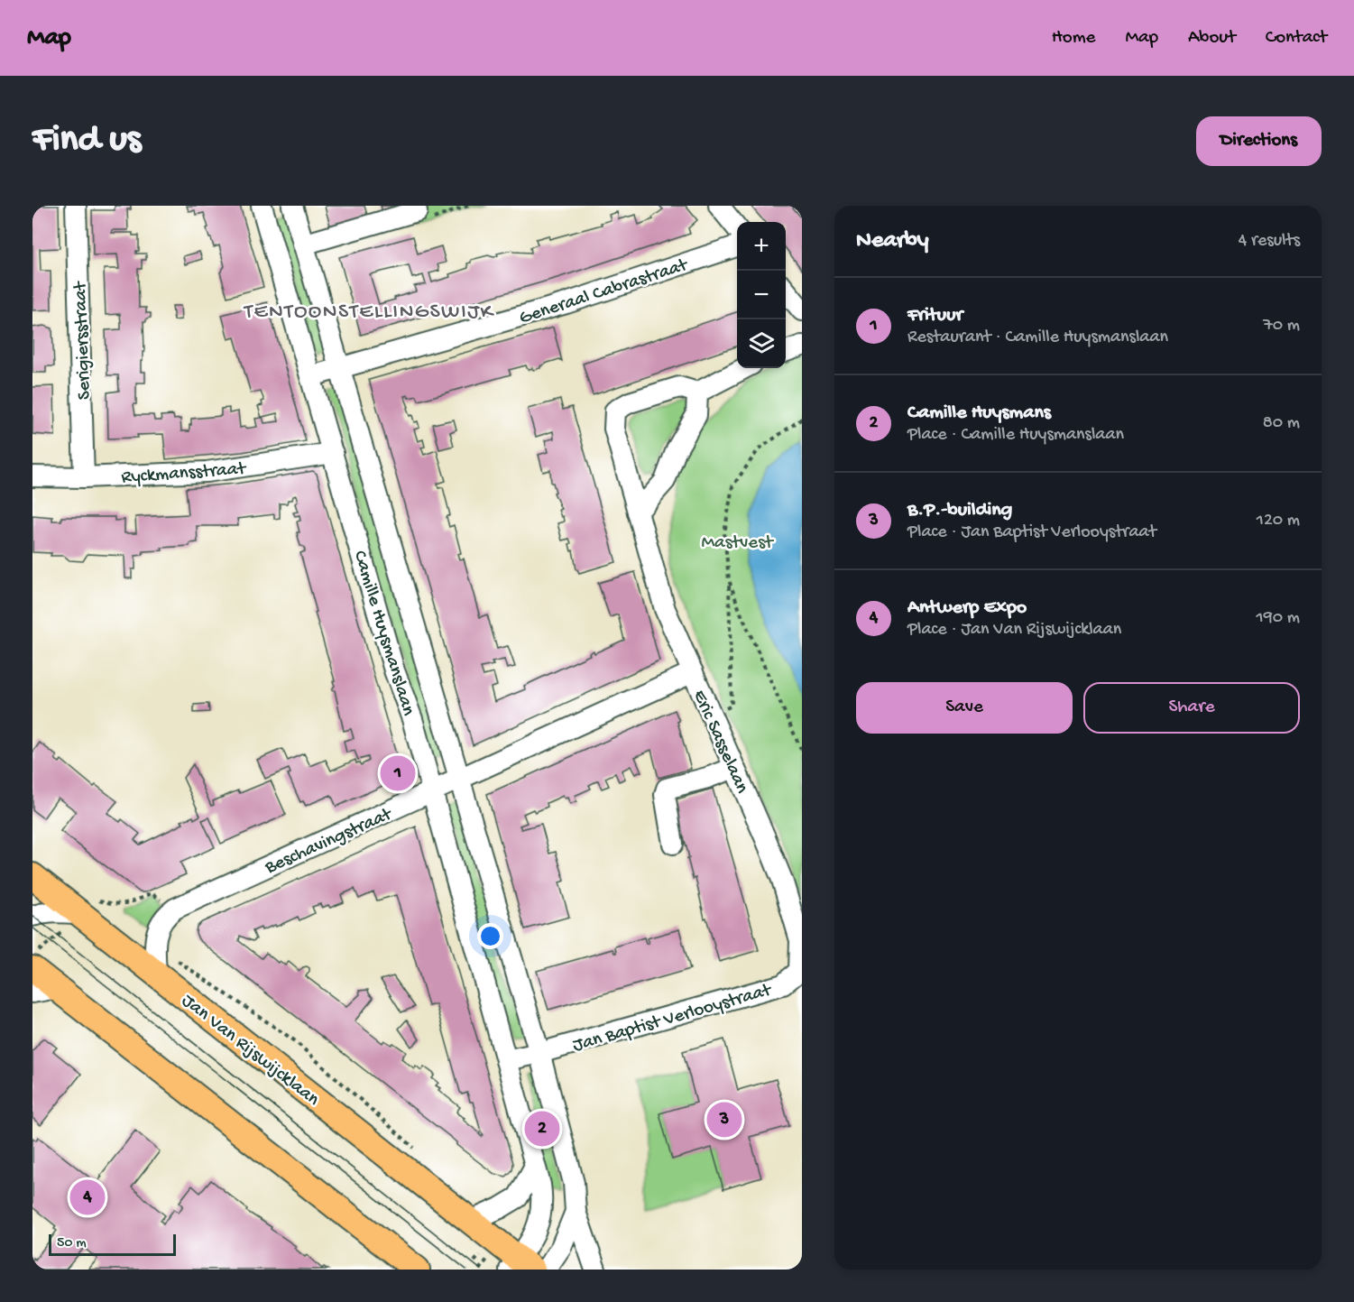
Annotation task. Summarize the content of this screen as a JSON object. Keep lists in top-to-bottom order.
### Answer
{
  "streets": {
    "main road": ["Jan Van Rijswijcklaan"],
    "street": [
      "Generaal Cabrastraat",
      "Serigiersstraat",
      "Ryckmansstraat",
      "Camille Huysmanslaan",
      "Eric Sasselaan",
      "Beschavingstraat",
      "Jan Baptist Verlooystraat"
    ]
  },
  "crossings": [
    ["Generaal Cabrastraat", "Camille Huysmanslaan"],
    ["Serigiersstraat", "Ryckmansstraat"],
    ["Ryckmansstraat", "Camille Huysmanslaan"],
    ["Camille Huysmanslaan", "Beschavingstraat"],
    ["Camille Huysmanslaan", "Jan Baptist Verlooystraat"],
    ["Camille Huysmanslaan", "Jan Van Rijswijcklaan"],
    ["Eric Sasselaan", "Beschavingstraat"],
    ["Eric Sasselaan", "Jan Baptist Verlooystraat"],
    ["Beschavingstraat", "Jan Van Rijswijcklaan"]
  ],
  "districts": ["TENTOONSTELLINGSWIJK"],
  "parks": ["Mastvest"],
  "scale_bar": "50 m",
  "page": {
    "header": "Map",
    "nav": [
      "Home",
      "Map",
      "About",
      "Contact"
    ],
    "buttons": [
      "Directions",
      ["Save", "Share"]
    ],
    "title": "Find us",
    "heading": ["Nearby", "4 results"],
    "map_buttons": ["+", "−"],
    "list": [
      {
        "mark": "1",
        "name": "Frituur",
        "note": "Restaurant · Camille Huysmanslaan",
        "value": "70 m"
      },
      {
        "mark": "2",
        "name": "Camille Huysmans",
        "note": "Place · Camille Huysmanslaan",
        "value": "80 m"
      },
      {
        "mark": "3",
        "name": "B.P.-building",
        "note": "Place · Jan Baptist Verlooystraat",
        "value": "120 m"
      },
      {
        "mark": "4",
        "name": "Antwerp Expo",
        "note": "Place · Jan Van Rijswijcklaan",
        "value": "190 m"
      }
    ],
    "pins": [
      "1",
      "3",
      "2",
      "4"
    ],
    "scale": "50 m"
  }
}
